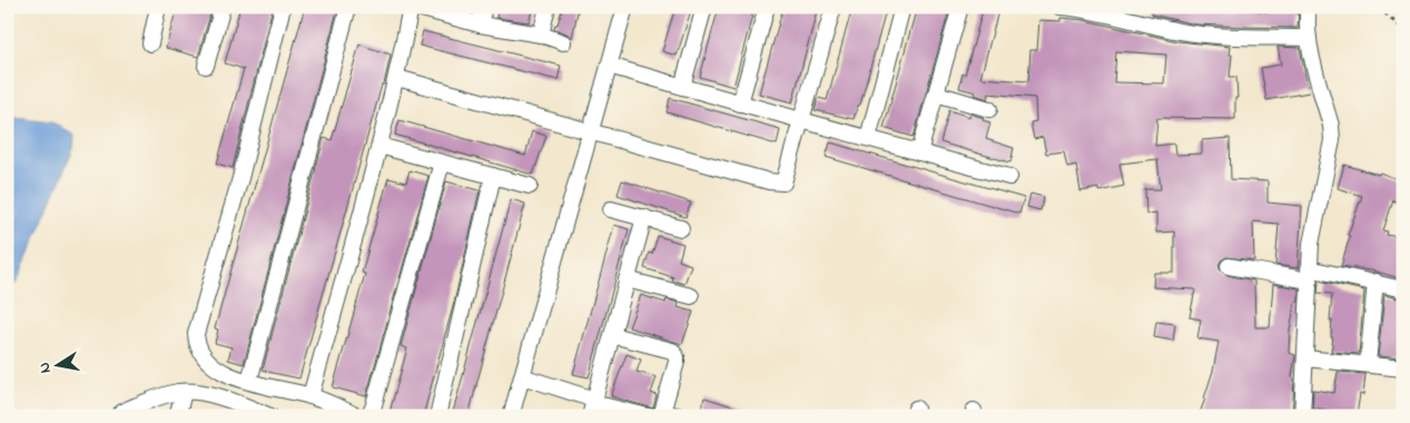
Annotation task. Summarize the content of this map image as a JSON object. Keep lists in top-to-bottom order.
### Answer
{
  "north": "left"
}
